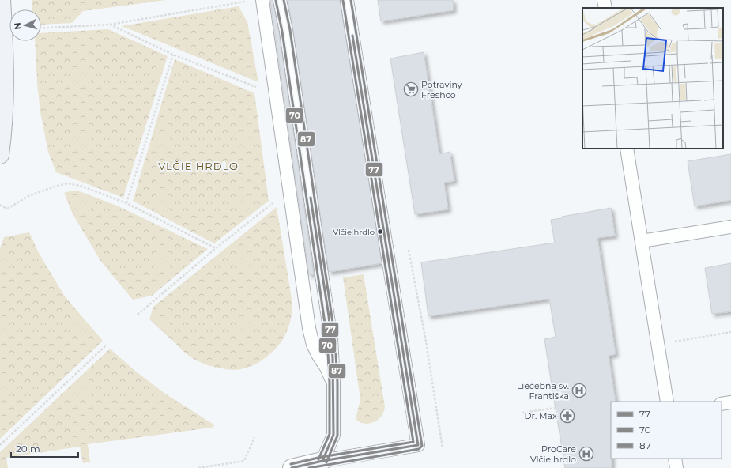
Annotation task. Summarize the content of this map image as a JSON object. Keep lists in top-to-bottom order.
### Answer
{
  "districts": ["VLČIE HRDLO"],
  "places": {
    "supermarket": ["Potraviny Freshco"],
    "other": ["Vlčie hrdlo"],
    "hospital": ["Liečebňa sv. Františka", "ProCare Vlčie hrdlo"],
    "pharmacy": ["Dr. Max"]
  },
  "lines": ["transit line 70", "transit line 87", "transit line 77"],
  "legend": ["77", "70", "87"],
  "scale_bar": "20 m",
  "north": "left"
}
